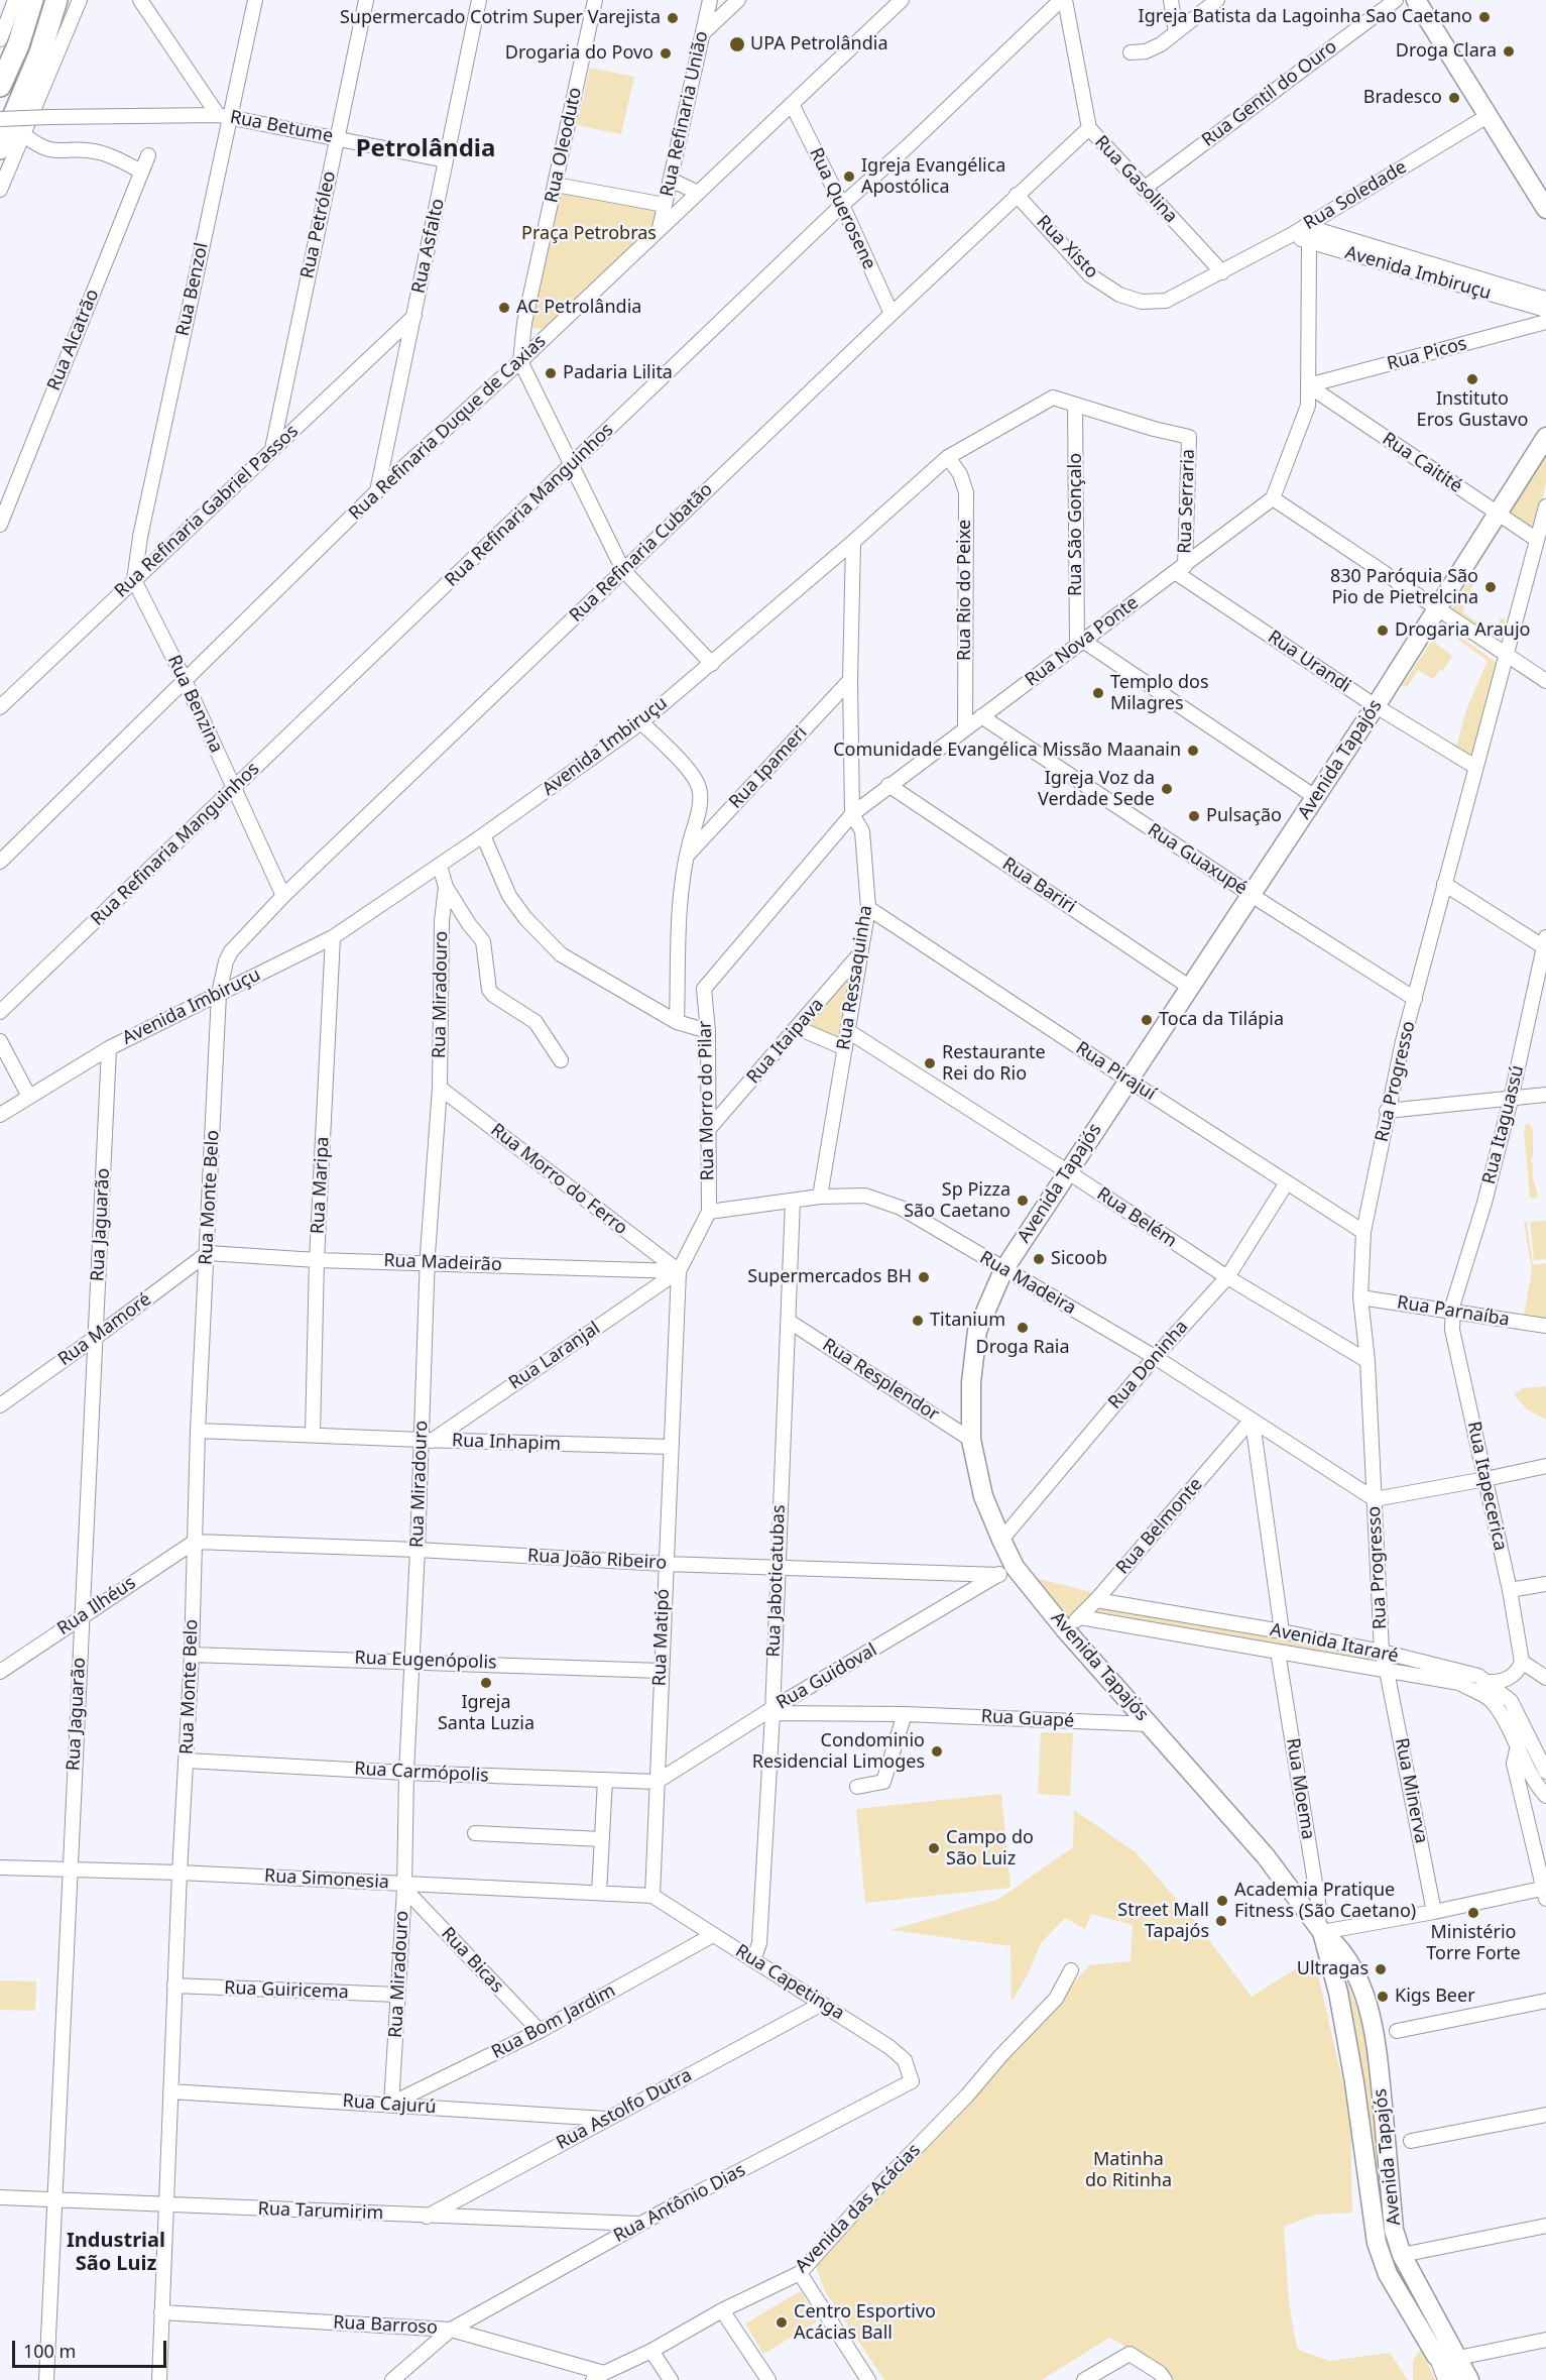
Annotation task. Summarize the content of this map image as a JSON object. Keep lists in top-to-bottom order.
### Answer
{
  "streets": {
    "main road": ["Avenida Tapajós"],
    "street": [
      "Rua Gentil do Ouro",
      "Rua Refinaria União",
      "Rua Betume",
      "Rua Oleoduto",
      "Rua Gasolina",
      "Rua Soledade",
      "Rua Querosene",
      "Rua Petróleo",
      "Rua Asfalto",
      "Rua Xisto",
      "Avenida Imbiruçu",
      "Rua Benzol",
      "Rua Alcatrão",
      "Rua Picos",
      "Rua Refinaria Duque de Caxias",
      "Rua Caitité",
      "Rua Serraria",
      "Rua Refinaria Manguinhos",
      "Rua Refinaria Gabriel Passos",
      "Rua São Gonçalo",
      "Rua Refinaria Cubatão",
      "Rua Rio do Peixe",
      "Rua Nova Ponte",
      "Rua Urandi",
      "Rua Benzina",
      "Rua Ipameri",
      "Rua Guaxupé",
      "Rua Bariri",
      "Rua Ressaquinha",
      "Rua Miradouro",
      "Rua Itaipava",
      "Rua Pirajuí",
      "Rua Progresso",
      "Rua Morro do Pilar",
      "Rua Itaguassú",
      "Rua Morro do Ferro",
      "Rua Maripa",
      "Rua Monte Belo",
      "Rua Belém",
      "Rua Jaguarão",
      "Rua Madeirão",
      "Rua Madeira",
      "Rua Parnaíba",
      "Rua Mamoré",
      "Rua Laranjal",
      "Rua Doninha",
      "Rua Resplendor",
      "Rua Inhapim",
      "Rua Itapecerica",
      "Rua Belmonte",
      "Rua João Ribeiro",
      "Rua Jaboticatubas",
      "Rua Ilhéus",
      "Rua Matipó",
      "Avenida Itararé",
      "Rua Eugenópolis",
      "Rua Guidoval",
      "Rua Guapé",
      "Rua Carmópolis",
      "Rua Moema",
      "Rua Minerva",
      "Rua Simonesia",
      "Rua Bicas",
      "Rua Capetinga",
      "Rua Guiricema",
      "Rua Bom Jardim",
      "Rua Cajurú",
      "Rua Astolfo Dutra",
      "Rua Antônio Dias",
      "Avenida das Acácias",
      "Rua Tarumirim",
      "Rua Barroso"
    ]
  },
  "crossings": [
    ["Rua Gentil do Ouro", "Rua Gasolina"],
    ["Rua Refinaria União", "Rua Refinaria Duque de Caxias"],
    ["Rua Betume", "Rua Petróleo"],
    ["Rua Betume", "Rua Asfalto"],
    ["Rua Betume", "Rua Benzol"],
    ["Rua Oleoduto", "Rua Refinaria Duque de Caxias"],
    ["Rua Gasolina", "Rua Soledade"],
    ["Rua Gasolina", "Rua Xisto"],
    ["Rua Gasolina", "Rua Refinaria Manguinhos"],
    ["Rua Gasolina", "Rua Refinaria Cubatão"],
    ["Rua Soledade", "Rua Xisto"],
    ["Rua Soledade", "Avenida Imbiruçu"],
    ["Rua Querosene", "Rua Refinaria Duque de Caxias"],
    ["Rua Querosene", "Rua Refinaria Manguinhos"],
    ["Rua Querosene", "Rua Refinaria Cubatão"],
    ["Rua Petróleo", "Rua Refinaria Gabriel Passos"],
    ["Rua Asfalto", "Rua Refinaria Duque de Caxias"],
    ["Rua Asfalto", "Rua Refinaria Gabriel Passos"],
    ["Rua Xisto", "Rua Refinaria Cubatão"],
    ["Avenida Imbiruçu", "Rua Serraria"],
    ["Avenida Imbiruçu", "Rua São Gonçalo"],
    ["Avenida Imbiruçu", "Rua Refinaria Cubatão"],
    ["Avenida Imbiruçu", "Rua Rio do Peixe"],
    ["Avenida Imbiruçu", "Rua Ressaquinha"],
    ["Avenida Imbiruçu", "Rua Miradouro"],
    ["Avenida Imbiruçu", "Rua Morro do Pilar"],
    ["Avenida Imbiruçu", "Rua Maripa"],
    ["Avenida Imbiruçu", "Rua Monte Belo"],
    ["Avenida Imbiruçu", "Rua Jaguarão"],
    ["Rua Benzol", "Rua Refinaria Gabriel Passos"],
    ["Rua Benzol", "Rua Benzina"],
    ["Rua Picos", "Rua Caitité"],
    ["Rua Refinaria Duque de Caxias", "Rua Benzina"],
    ["Rua Caitité", "Avenida Tapajós"],
    ["Rua Caitité", "Rua Progresso"],
    ["Rua Serraria", "Rua Nova Ponte"],
    ["Rua Serraria", "Rua Urandi"],
    ["Rua Refinaria Manguinhos", "Rua Benzina"],
    ["Rua Refinaria Gabriel Passos", "Rua Benzina"],
    ["Rua São Gonçalo", "Rua Nova Ponte"],
    ["Rua Refinaria Cubatão", "Rua Benzina"],
    ["Rua Refinaria Cubatão", "Rua Monte Belo"],
    ["Rua Rio do Peixe", "Rua Nova Ponte"],
    ["Rua Nova Ponte", "Rua Urandi"],
    ["Rua Nova Ponte", "Rua Guaxupé"],
    ["Rua Nova Ponte", "Rua Bariri"],
    ["Rua Nova Ponte", "Rua Ressaquinha"],
    ["Rua Nova Ponte", "Rua Morro do Pilar"],
    ["Rua Urandi", "Avenida Tapajós"],
    ["Rua Urandi", "Rua Progresso"],
    ["Avenida Tapajós", "Rua Guaxupé"],
    ["Avenida Tapajós", "Rua Bariri"],
    ["Avenida Tapajós", "Rua Pirajuí"],
    ["Avenida Tapajós", "Rua Belém"],
    ["Avenida Tapajós", "Rua Madeira"],
    ["Avenida Tapajós", "Rua Doninha"],
    ["Avenida Tapajós", "Rua Resplendor"],
    ["Avenida Tapajós", "Rua Belmonte"],
    ["Avenida Tapajós", "Rua João Ribeiro"],
    ["Avenida Tapajós", "Rua Guidoval"],
    ["Avenida Tapajós", "Rua Guapé"],
    ["Avenida Tapajós", "Rua Moema"],
    ["Rua Ipameri", "Rua Ressaquinha"],
    ["Rua Ipameri", "Rua Morro do Pilar"],
    ["Rua Guaxupé", "Rua Progresso"],
    ["Rua Ressaquinha", "Rua Itaipava"],
    ["Rua Ressaquinha", "Rua Pirajuí"],
    ["Rua Ressaquinha", "Rua Belém"],
    ["Rua Ressaquinha", "Rua Madeira"],
    ["Rua Miradouro", "Rua Morro do Ferro"],
    ["Rua Miradouro", "Rua Madeirão"],
    ["Rua Miradouro", "Rua Laranjal"],
    ["Rua Miradouro", "Rua Inhapim"],
    ["Rua Miradouro", "Rua João Ribeiro"],
    ["Rua Miradouro", "Rua Eugenópolis"],
    ["Rua Miradouro", "Rua Carmópolis"],
    ["Rua Miradouro", "Rua Simonesia"],
    ["Rua Miradouro", "Rua Bicas"],
    ["Rua Miradouro", "Rua Guiricema"],
    ["Rua Miradouro", "Rua Bom Jardim"],
    ["Rua Miradouro", "Rua Cajurú"],
    ["Rua Itaipava", "Rua Morro do Pilar"],
    ["Rua Pirajuí", "Rua Progresso"],
    ["Rua Pirajuí", "Rua Doninha"],
    ["Rua Progresso", "Rua Belém"],
    ["Rua Progresso", "Rua Madeira"],
    ["Rua Progresso", "Rua Parnaíba"],
    ["Rua Progresso", "Avenida Itararé"],
    ["Rua Progresso", "Rua Minerva"],
    ["Rua Morro do Pilar", "Rua Madeira"],
    ["Rua Itaguassú", "Rua Parnaíba"],
    ["Rua Itaguassú", "Rua Itapecerica"],
    ["Rua Morro do Ferro", "Rua Madeirão"],
    ["Rua Morro do Ferro", "Rua Laranjal"],
    ["Rua Morro do Ferro", "Rua Matipó"],
    ["Rua Maripa", "Rua Madeirão"],
    ["Rua Maripa", "Rua Inhapim"],
    ["Rua Monte Belo", "Rua Madeirão"],
    ["Rua Monte Belo", "Rua Mamoré"],
    ["Rua Monte Belo", "Rua Inhapim"],
    ["Rua Monte Belo", "Rua João Ribeiro"],
    ["Rua Monte Belo", "Rua Ilhéus"],
    ["Rua Monte Belo", "Rua Eugenópolis"],
    ["Rua Monte Belo", "Rua Carmópolis"],
    ["Rua Monte Belo", "Rua Simonesia"],
    ["Rua Monte Belo", "Rua Guiricema"],
    ["Rua Monte Belo", "Rua Cajurú"],
    ["Rua Monte Belo", "Rua Tarumirim"],
    ["Rua Monte Belo", "Rua Barroso"],
    ["Rua Belém", "Rua Doninha"],
    ["Rua Jaguarão", "Rua Mamoré"],
    ["Rua Jaguarão", "Rua Ilhéus"],
    ["Rua Jaguarão", "Rua Simonesia"],
    ["Rua Jaguarão", "Rua Tarumirim"],
    ["Rua Madeirão", "Rua Mamoré"],
    ["Rua Madeirão", "Rua Laranjal"],
    ["Rua Madeirão", "Rua Matipó"],
    ["Rua Madeira", "Rua Doninha"],
    ["Rua Madeira", "Rua Belmonte"],
    ["Rua Madeira", "Rua Jaboticatubas"],
    ["Rua Parnaíba", "Rua Itapecerica"],
    ["Rua Laranjal", "Rua Inhapim"],
    ["Rua Laranjal", "Rua Matipó"],
    ["Rua Resplendor", "Rua Jaboticatubas"],
    ["Rua Inhapim", "Rua Matipó"],
    ["Rua Belmonte", "Avenida Itararé"],
    ["Rua João Ribeiro", "Rua Jaboticatubas"],
    ["Rua João Ribeiro", "Rua Ilhéus"],
    ["Rua João Ribeiro", "Rua Matipó"],
    ["Rua João Ribeiro", "Rua Guidoval"],
    ["Rua Jaboticatubas", "Rua Guidoval"],
    ["Rua Jaboticatubas", "Rua Guapé"],
    ["Rua Jaboticatubas", "Rua Capetinga"],
    ["Rua Matipó", "Rua Eugenópolis"],
    ["Rua Matipó", "Rua Guidoval"],
    ["Rua Matipó", "Rua Carmópolis"],
    ["Rua Matipó", "Rua Simonesia"],
    ["Rua Matipó", "Rua Capetinga"],
    ["Avenida Itararé", "Rua Moema"],
    ["Avenida Itararé", "Rua Minerva"],
    ["Rua Guidoval", "Rua Guapé"],
    ["Rua Guidoval", "Rua Carmópolis"],
    ["Rua Simonesia", "Rua Bicas"],
    ["Rua Simonesia", "Rua Capetinga"],
    ["Rua Bicas", "Rua Bom Jardim"],
    ["Rua Capetinga", "Rua Bom Jardim"],
    ["Rua Capetinga", "Rua Astolfo Dutra"],
    ["Rua Capetinga", "Rua Antônio Dias"],
    ["Rua Bom Jardim", "Rua Cajurú"],
    ["Rua Cajurú", "Rua Astolfo Dutra"],
    ["Rua Astolfo Dutra", "Rua Tarumirim"],
    ["Rua Antônio Dias", "Rua Tarumirim"],
    ["Rua Antônio Dias", "Rua Barroso"],
    ["Avenida das Acácias", "Rua Barroso"]
  ],
  "districts": ["Petrolândia", "Industrial São Luiz"],
  "parks": ["Praça Petrobras", "Matinha do Ritinha"],
  "places": [
    "Igreja Batista da Lagoinha Sao Caetano",
    "Supermercado Cotrim Super Varejista",
    "UPA Petrolândia",
    "Droga Clara",
    "Drogaria do Povo",
    "Bradesco",
    "Igreja Evangélica Apostólica",
    "AC Petrolândia",
    "Padaria Lilita",
    "Instituto Eros Gustavo",
    "830 Paróquia São Pio de Pietrelcina",
    "Drogaria Araujo",
    "Templo dos Milagres",
    "Comunidade Evangélica Missão Maanain",
    "Igreja Voz da Verdade Sede",
    "Pulsação",
    "Toca da Tilápia",
    "Restaurante Rei do Rio",
    "Sp Pizza São Caetano",
    "Sicoob",
    "Supermercados BH",
    "Titanium",
    "Droga Raia",
    "Igreja Santa Luzia",
    "Condominio Residencial Limoges",
    "Campo do São Luiz",
    "Academia Pratique Fitness (São Caetano)",
    "Ministério Torre Forte",
    "Street Mall Tapajós",
    "Ultragas",
    "Kigs Beer",
    "Centro Esportivo Acácias Ball"
  ],
  "scale_bar": "100 m"
}
